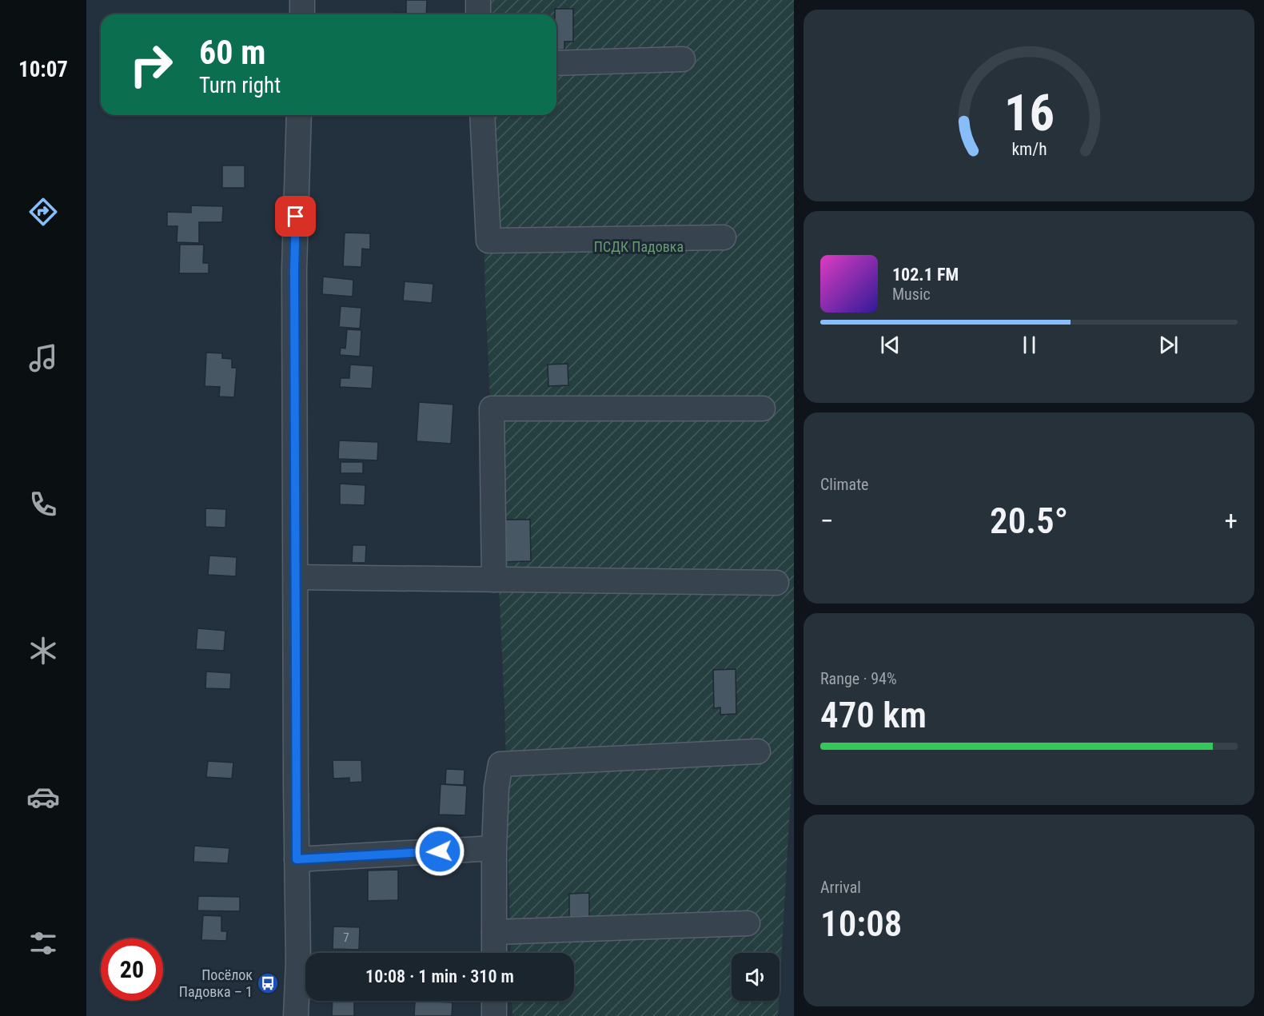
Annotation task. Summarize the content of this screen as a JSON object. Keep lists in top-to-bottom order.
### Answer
{
  "parks": ["ПСДК Падовка"],
  "places": {
    "bus stop": ["Посёлок Падовка – 1"]
  },
  "house_numbers": ["7"],
  "page": {
    "tabs": "10:07",
    "turn": ["60 m", "Turn right"],
    "song": ["102.1 FM", "Music"],
    "tile": [
      "Climate",
      ["Range · 94%", "470 km"],
      ["Arrival", "10:08"]
    ],
    "heat": ["−", "20.5°", "+"],
    "limit": "20",
    "trip": "10:08 · 1 min · 310 m",
    "gauge": ["16", "km/h"]
  }
}
